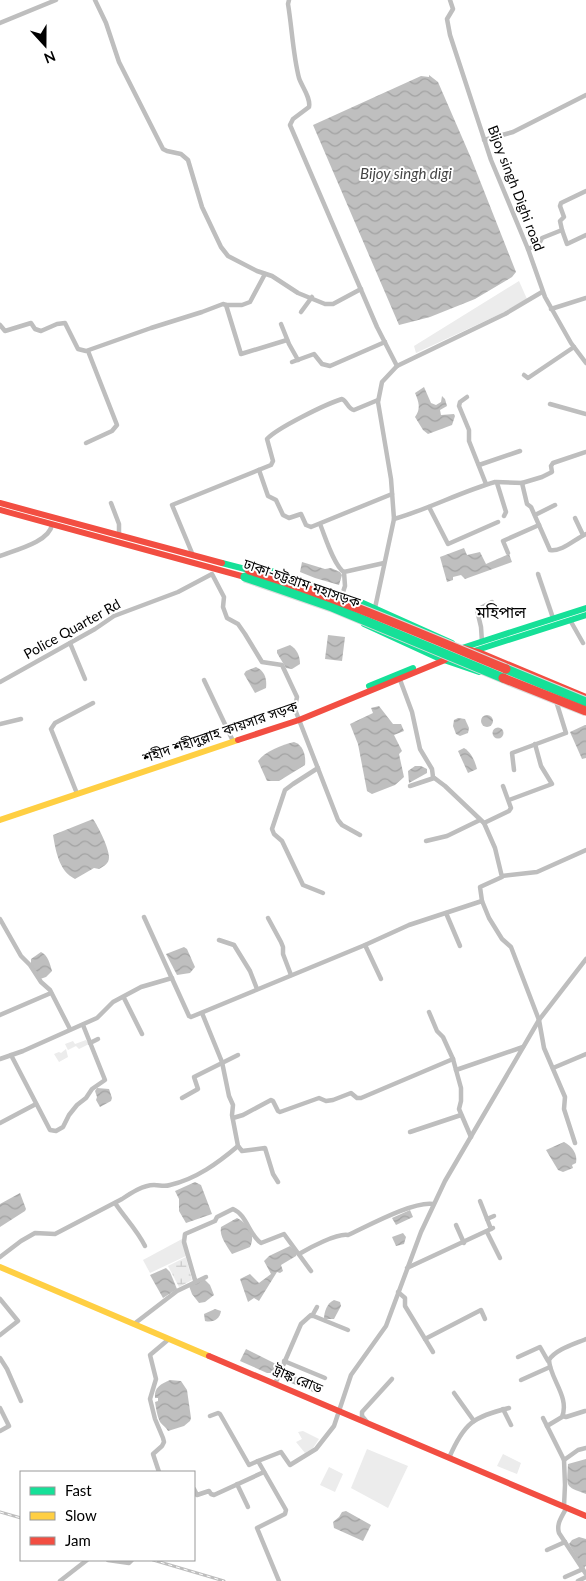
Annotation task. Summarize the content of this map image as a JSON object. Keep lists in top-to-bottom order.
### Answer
{
  "streets": {
    "main road": ["ঢাকা-চট্টগ্রাম মহাসড়ক", "শহীদ শহীদুল্লাহ কায়সার সড়ক", "ট্রাঙ্ক রোড"],
    "street": ["Bijoy singh Dighi road", "Police Quarter Rd"]
  },
  "crossings": [
    ["Police Quarter Rd", "শহীদ শহীদুল্লাহ কায়সার সড়ক"]
  ],
  "districts": ["মহিপাল"],
  "water": ["Bijoy singh digi"],
  "legend": ["Fast", "Slow", "Jam"],
  "north": "bottom"
}
